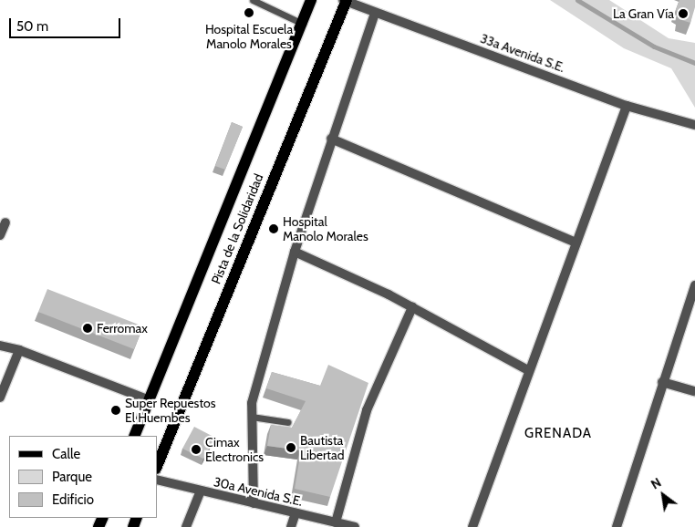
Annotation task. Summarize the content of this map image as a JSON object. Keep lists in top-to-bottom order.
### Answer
{
  "streets": {
    "main road": ["Pista de la Solidaridad"],
    "street": ["33a Avenida S.E.", "30a Avenida S.E."]
  },
  "crossings": [
    ["33a Avenida S.E.", "Pista de la Solidaridad"]
  ],
  "districts": ["GRENADA"],
  "places": [
    "Hospital Escuela Manolo Morales",
    "La Gran Vía",
    "Hospital Manolo Morales",
    "Ferromax",
    "Super Repuestos El Huembes",
    "Bautista Libertad",
    "Cimax Electronics"
  ],
  "legend": ["Calle", "Parque", "Edificio"],
  "scale_bar": "50 m",
  "north": "top left"
}
